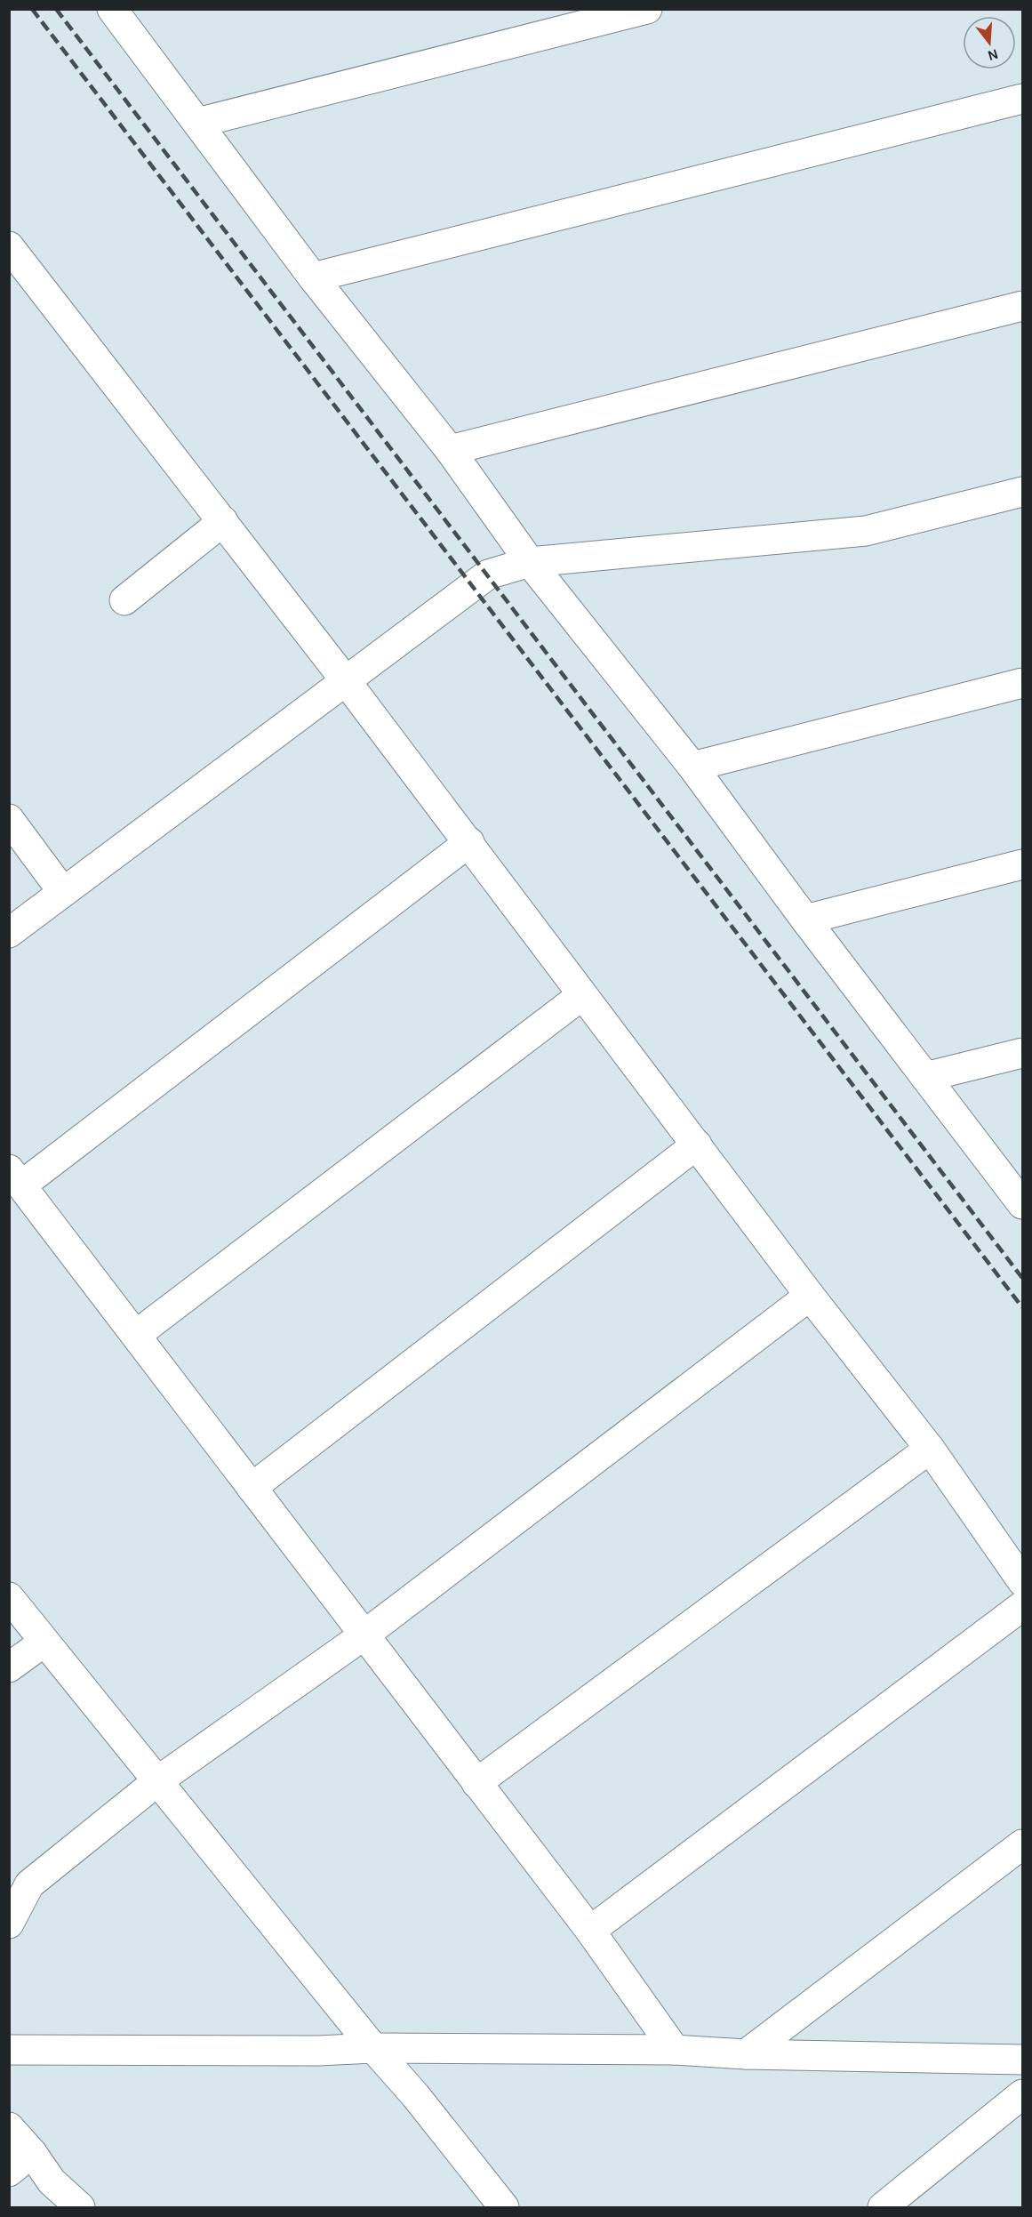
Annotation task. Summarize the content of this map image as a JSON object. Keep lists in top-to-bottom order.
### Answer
{
  "north": "bottom"
}
